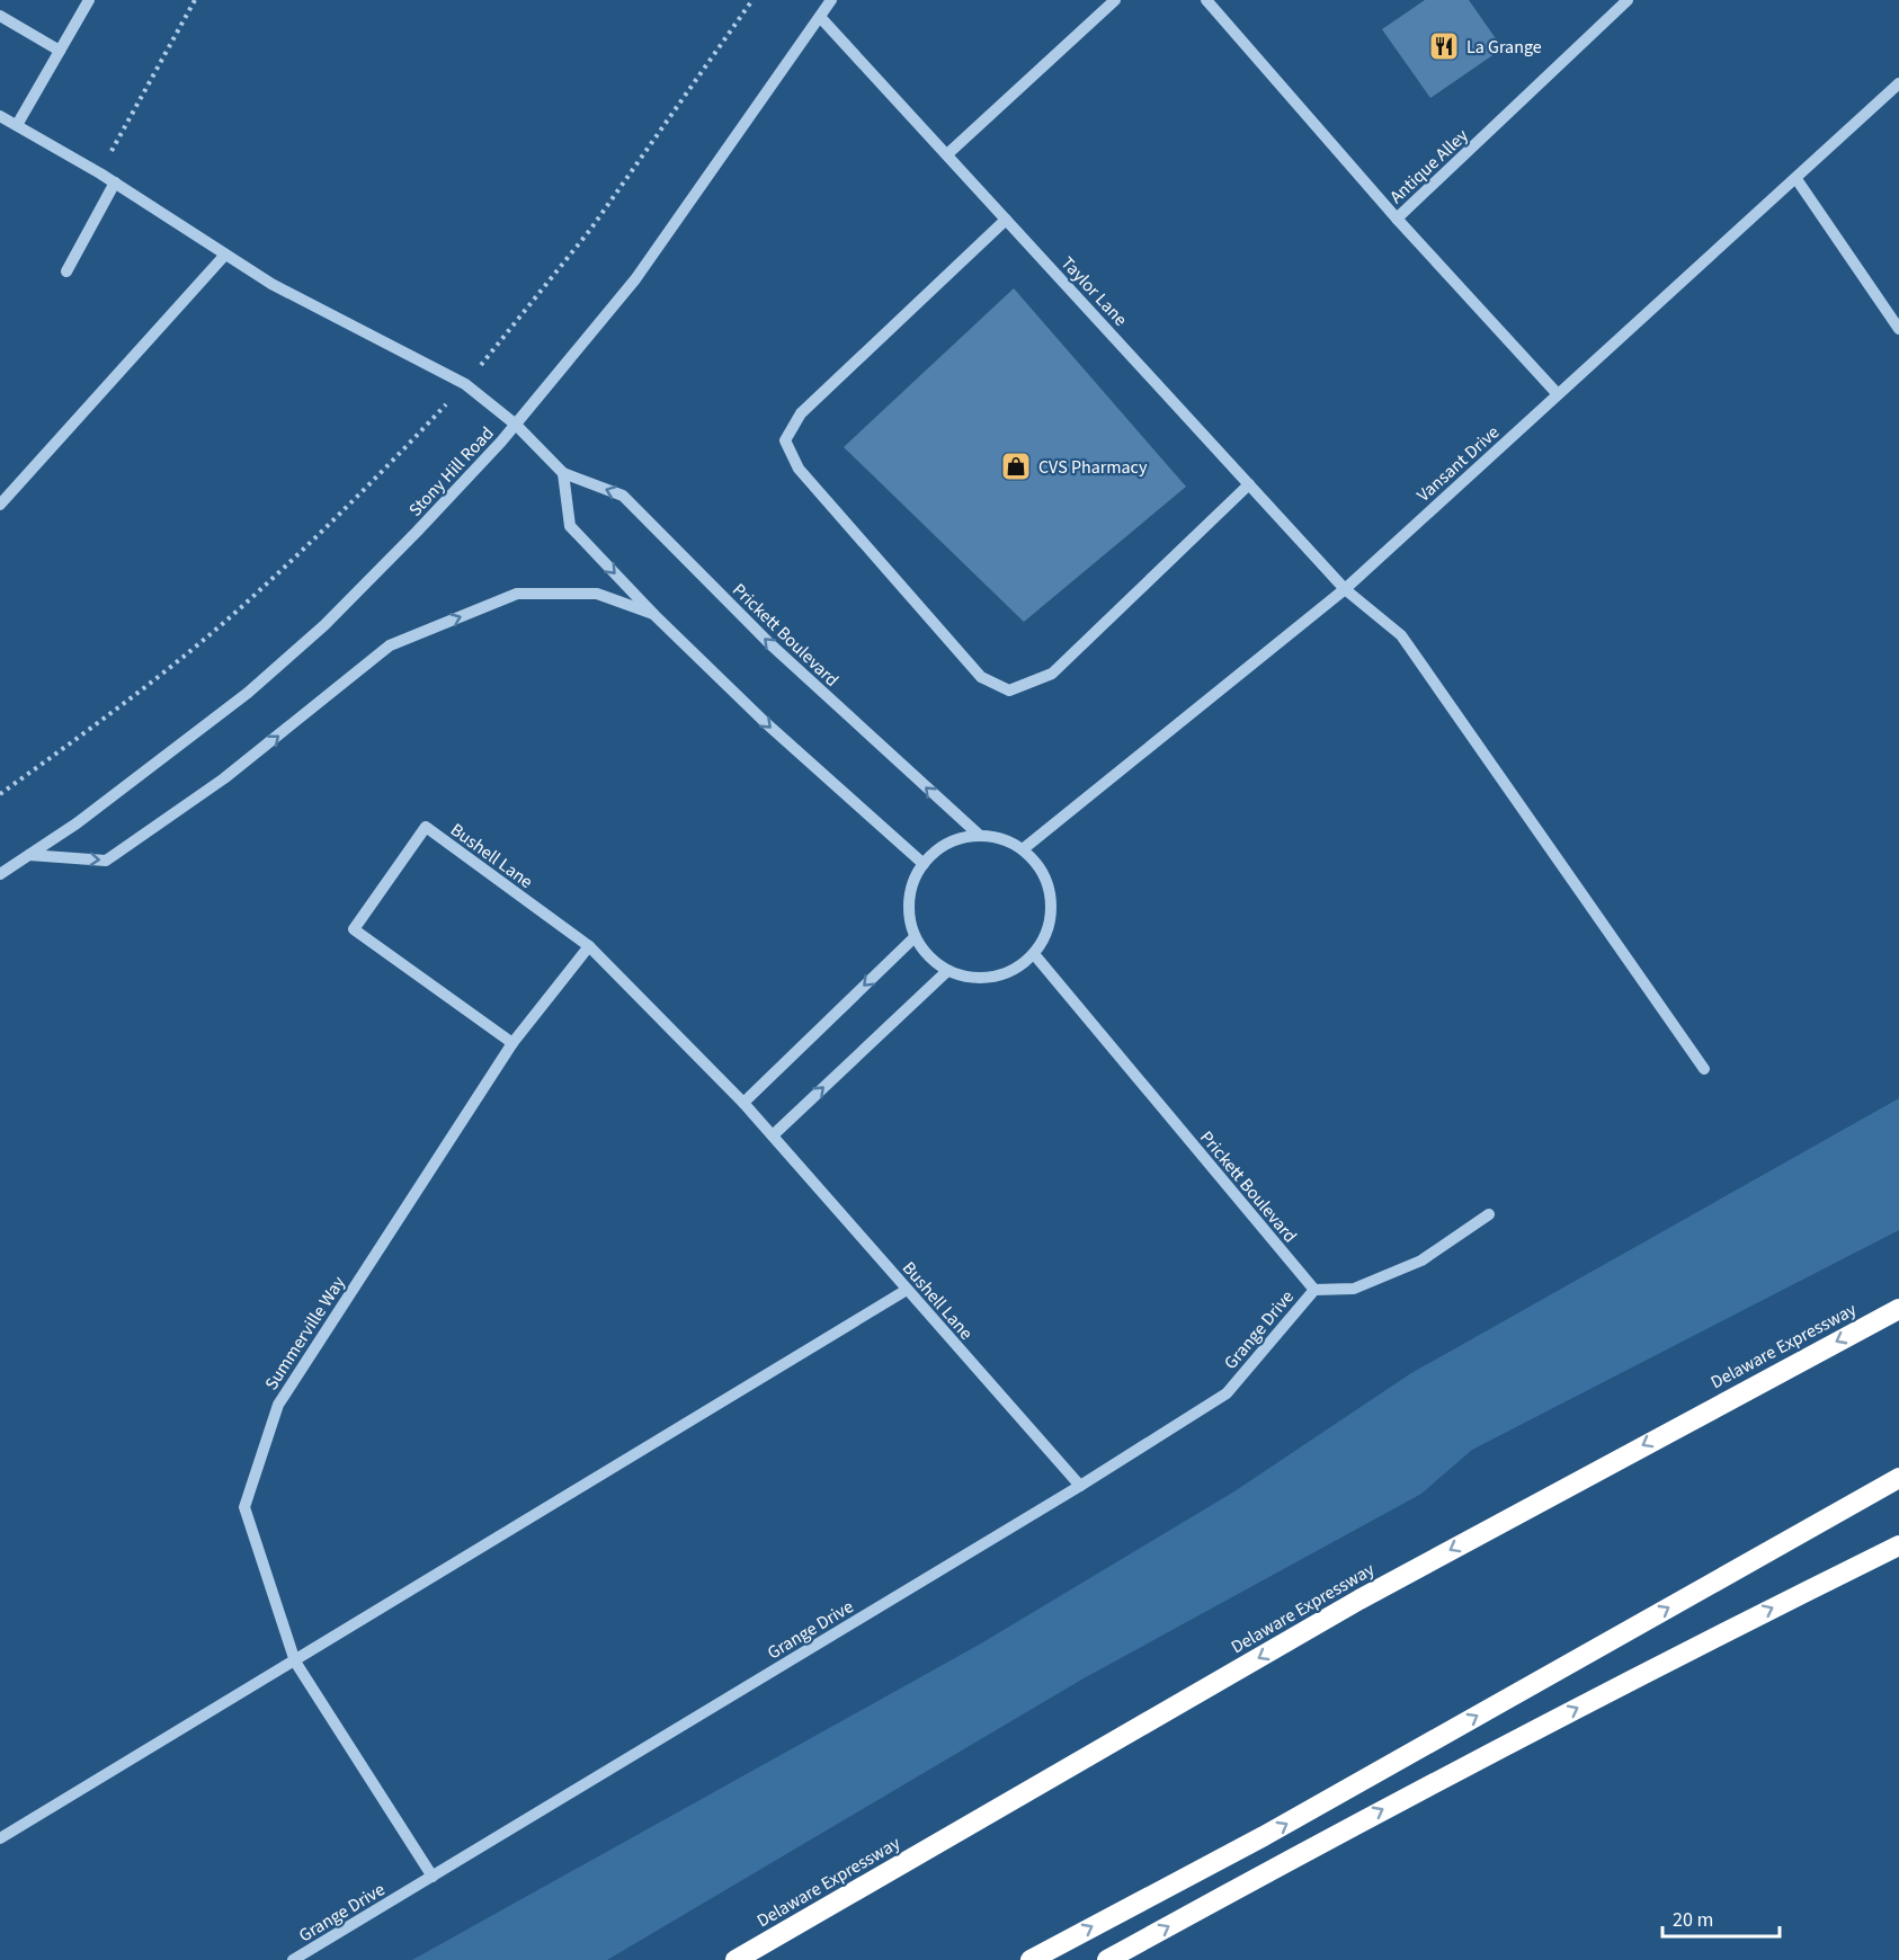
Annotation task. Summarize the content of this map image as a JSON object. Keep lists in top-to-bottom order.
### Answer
{
  "streets": {
    "highway": ["Delaware Expressway"],
    "street": [
      "Antique Alley",
      "Taylor Lane",
      "Vansant Drive",
      "Stony Hill Road",
      "Prickett Boulevard",
      "Bushell Lane",
      "Grange Drive",
      "Summerville Way"
    ]
  },
  "crossings": [
    ["Antique Alley", "Vansant Drive"],
    ["Taylor Lane", "Vansant Drive"],
    ["Taylor Lane", "Stony Hill Road"],
    ["Vansant Drive", "Prickett Boulevard"],
    ["Stony Hill Road", "Prickett Boulevard"],
    ["Prickett Boulevard", "Grange Drive"],
    ["Bushell Lane", "Grange Drive"],
    ["Bushell Lane", "Summerville Way"],
    ["Grange Drive", "Summerville Way"]
  ],
  "places": {
    "restaurant": ["La Grange"],
    "shop": ["CVS Pharmacy"]
  },
  "scale_bar": "20 m"
}
